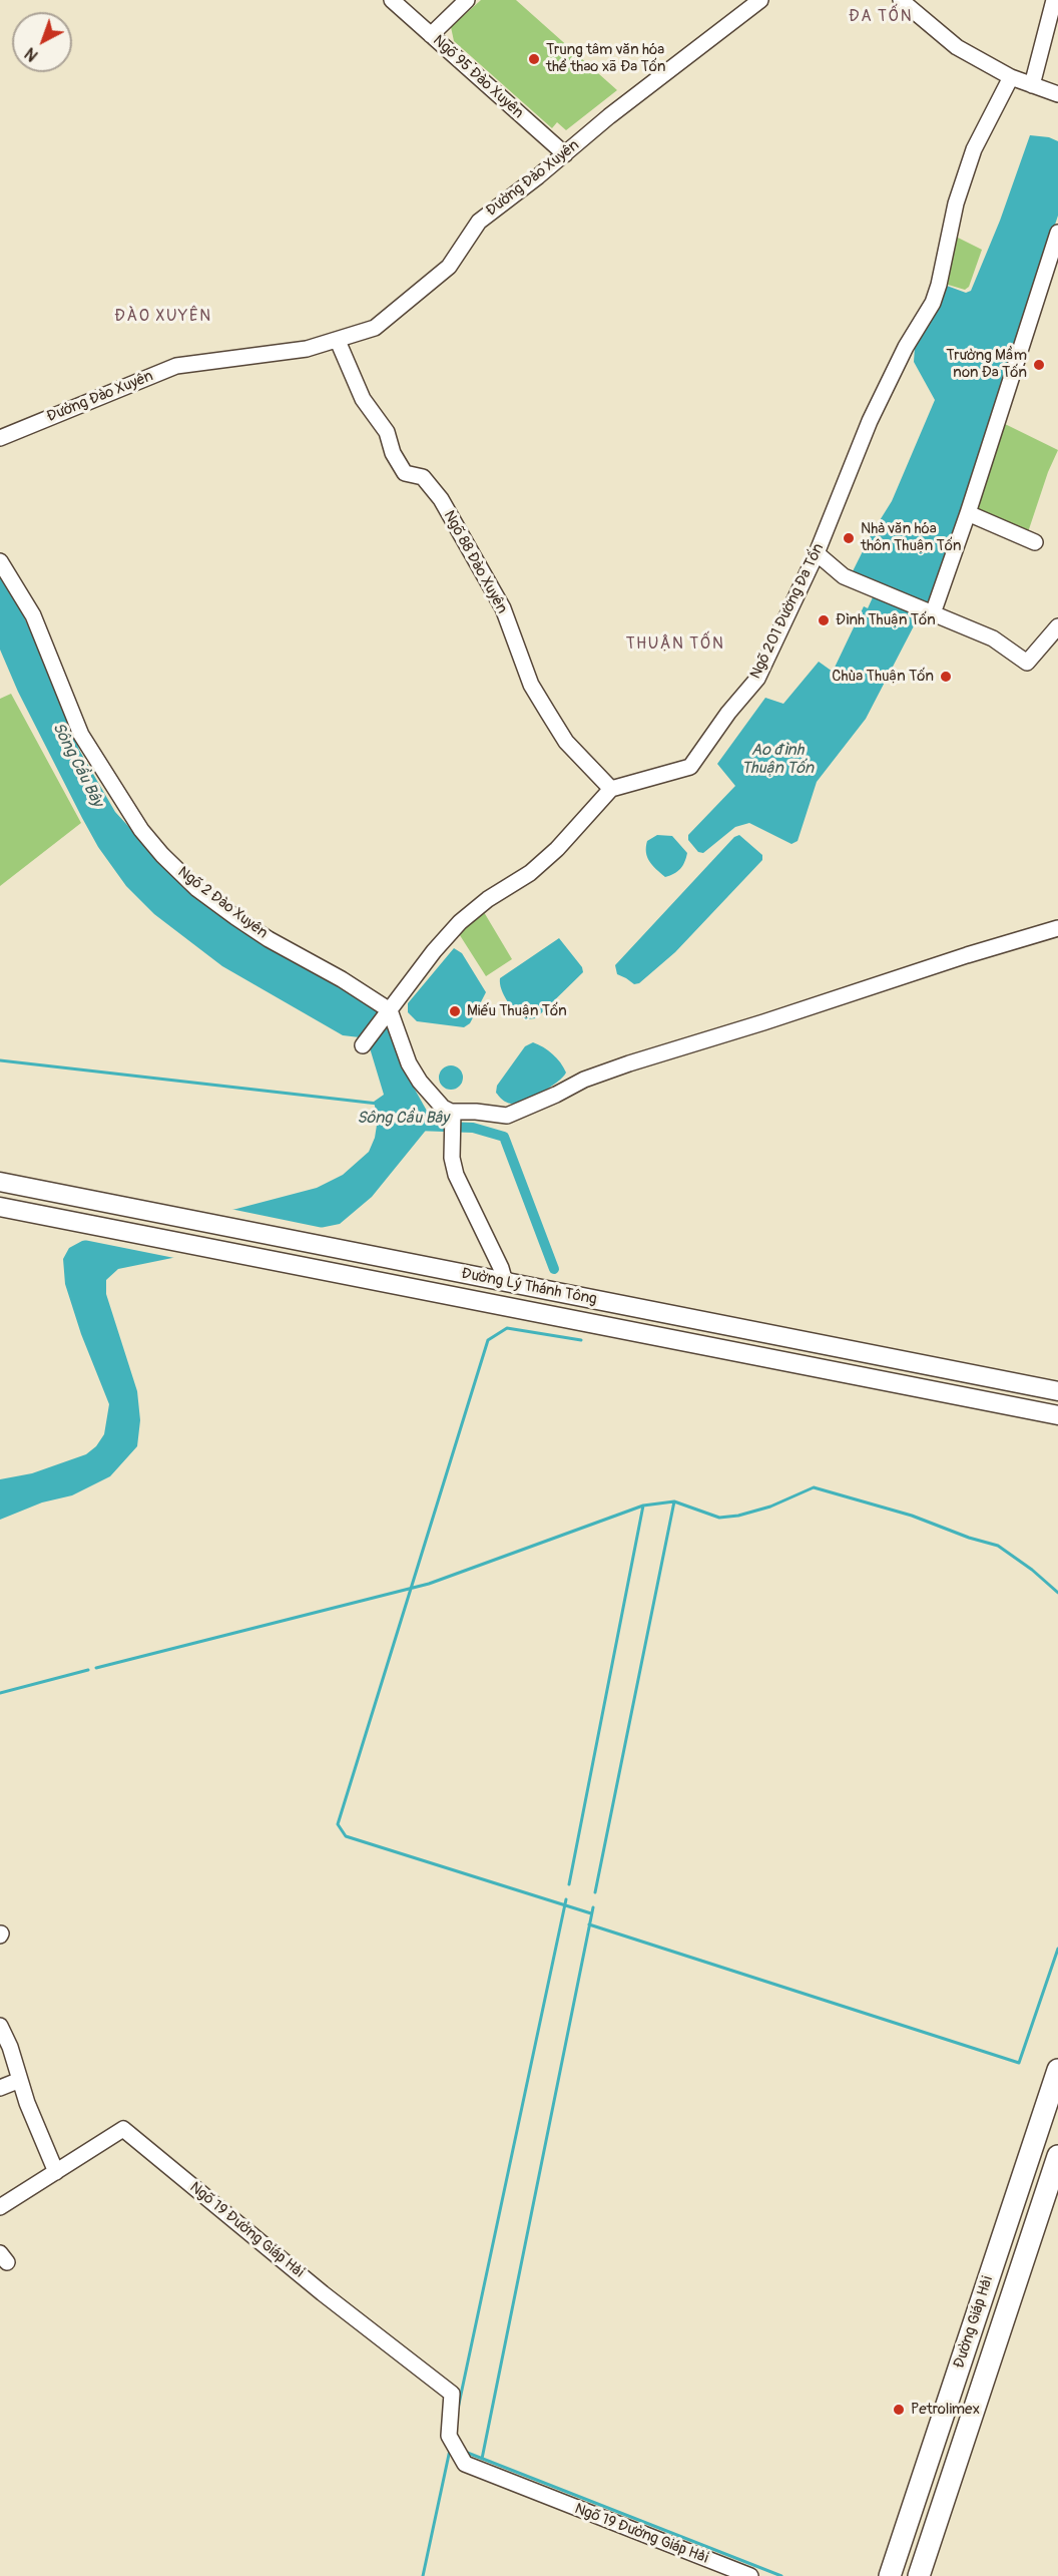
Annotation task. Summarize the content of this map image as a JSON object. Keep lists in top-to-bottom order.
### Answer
{
  "streets": {
    "highway": ["Đường Giáp Hải"],
    "main road": ["Đường Lý Thánh Tông"],
    "street": [
      "Ngõ 95 Đào Xuyên",
      "Đường Đào Xuyên",
      "Ngõ 88 Đào Xuyên",
      "Ngõ 201 Đường Đa Tốn",
      "Ngõ 2 Đào Xuyên",
      "Ngõ 19 Đường Giáp Hải"
    ]
  },
  "crossings": [
    ["Ngõ 95 Đào Xuyên", "Đường Đào Xuyên"],
    ["Đường Đào Xuyên", "Ngõ 88 Đào Xuyên"],
    ["Ngõ 88 Đào Xuyên", "Ngõ 201 Đường Đa Tốn"]
  ],
  "districts": ["ĐA TỐN", "ĐÀO XUYÊN", "THUẬN TỐN"],
  "water": ["Ao đình Thuận Tốn", "Sông Cầu Bây"],
  "places": [
    "Trung tâm văn hóa thể thao xã Đa Tốn",
    "Trường Mầm non Đa Tốn",
    "Nhà văn hóa thôn Thuận Tốn",
    "Đình Thuận Tốn",
    "Chùa Thuận Tốn",
    "Miếu Thuận Tốn",
    "Petrolimex"
  ],
  "north": "bottom left"
}
